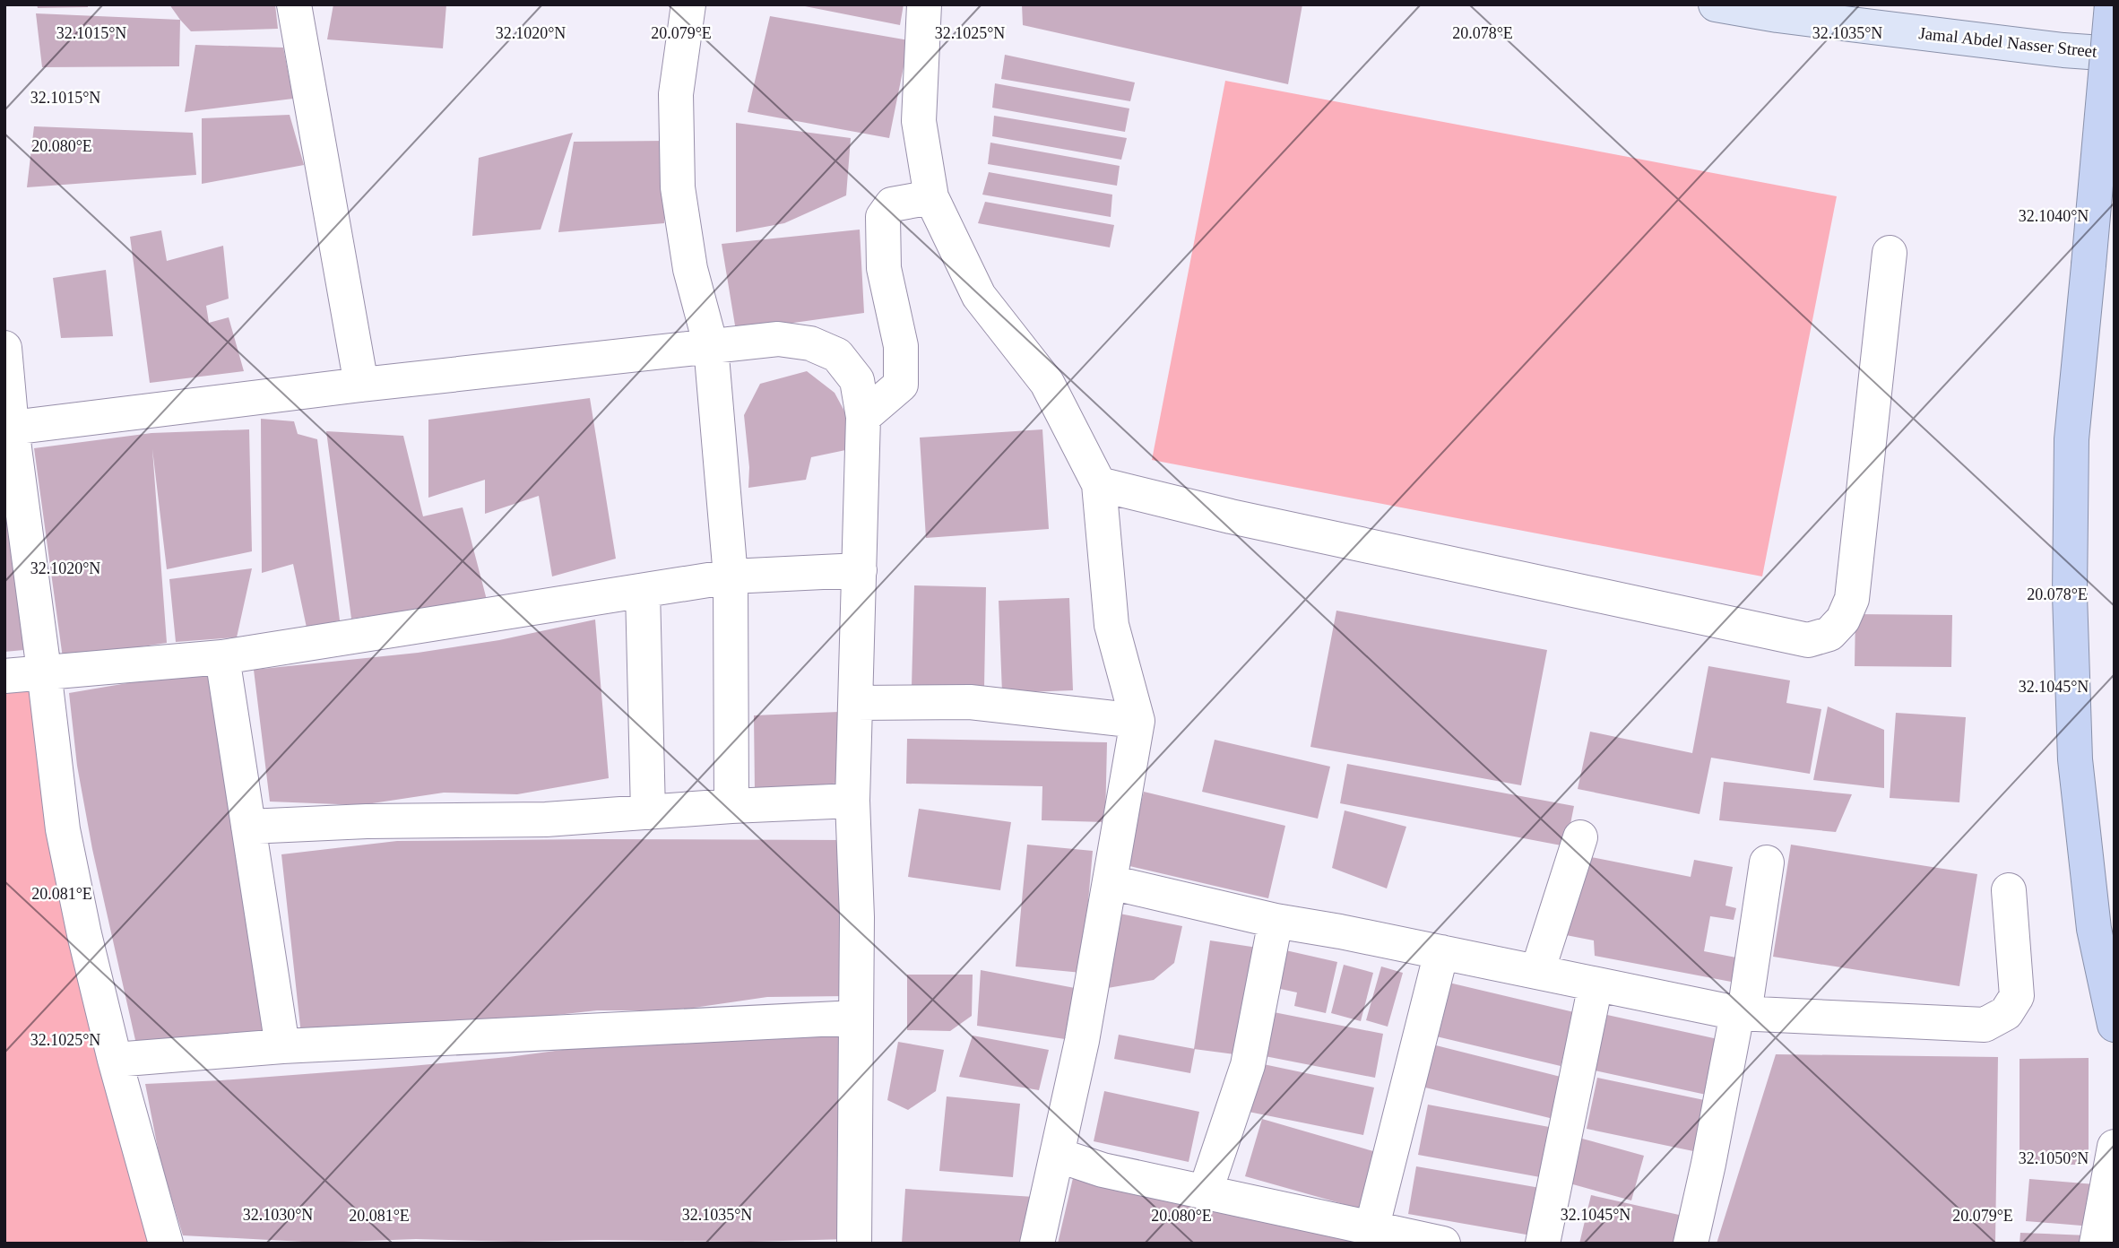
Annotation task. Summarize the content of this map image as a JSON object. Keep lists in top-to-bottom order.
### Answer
{
  "streets": {
    "main road": ["Jamal Abdel Nasser Street"]
  },
  "coordinates": [
    "20.079°E",
    "20.078°E",
    "32.1015°N",
    "32.1020°N",
    "32.1025°N",
    "32.1035°N",
    "20.080°E",
    "32.1040°N",
    "32.1045°N",
    "20.081°E",
    "32.1050°N",
    "32.1030°N"
  ]
}
